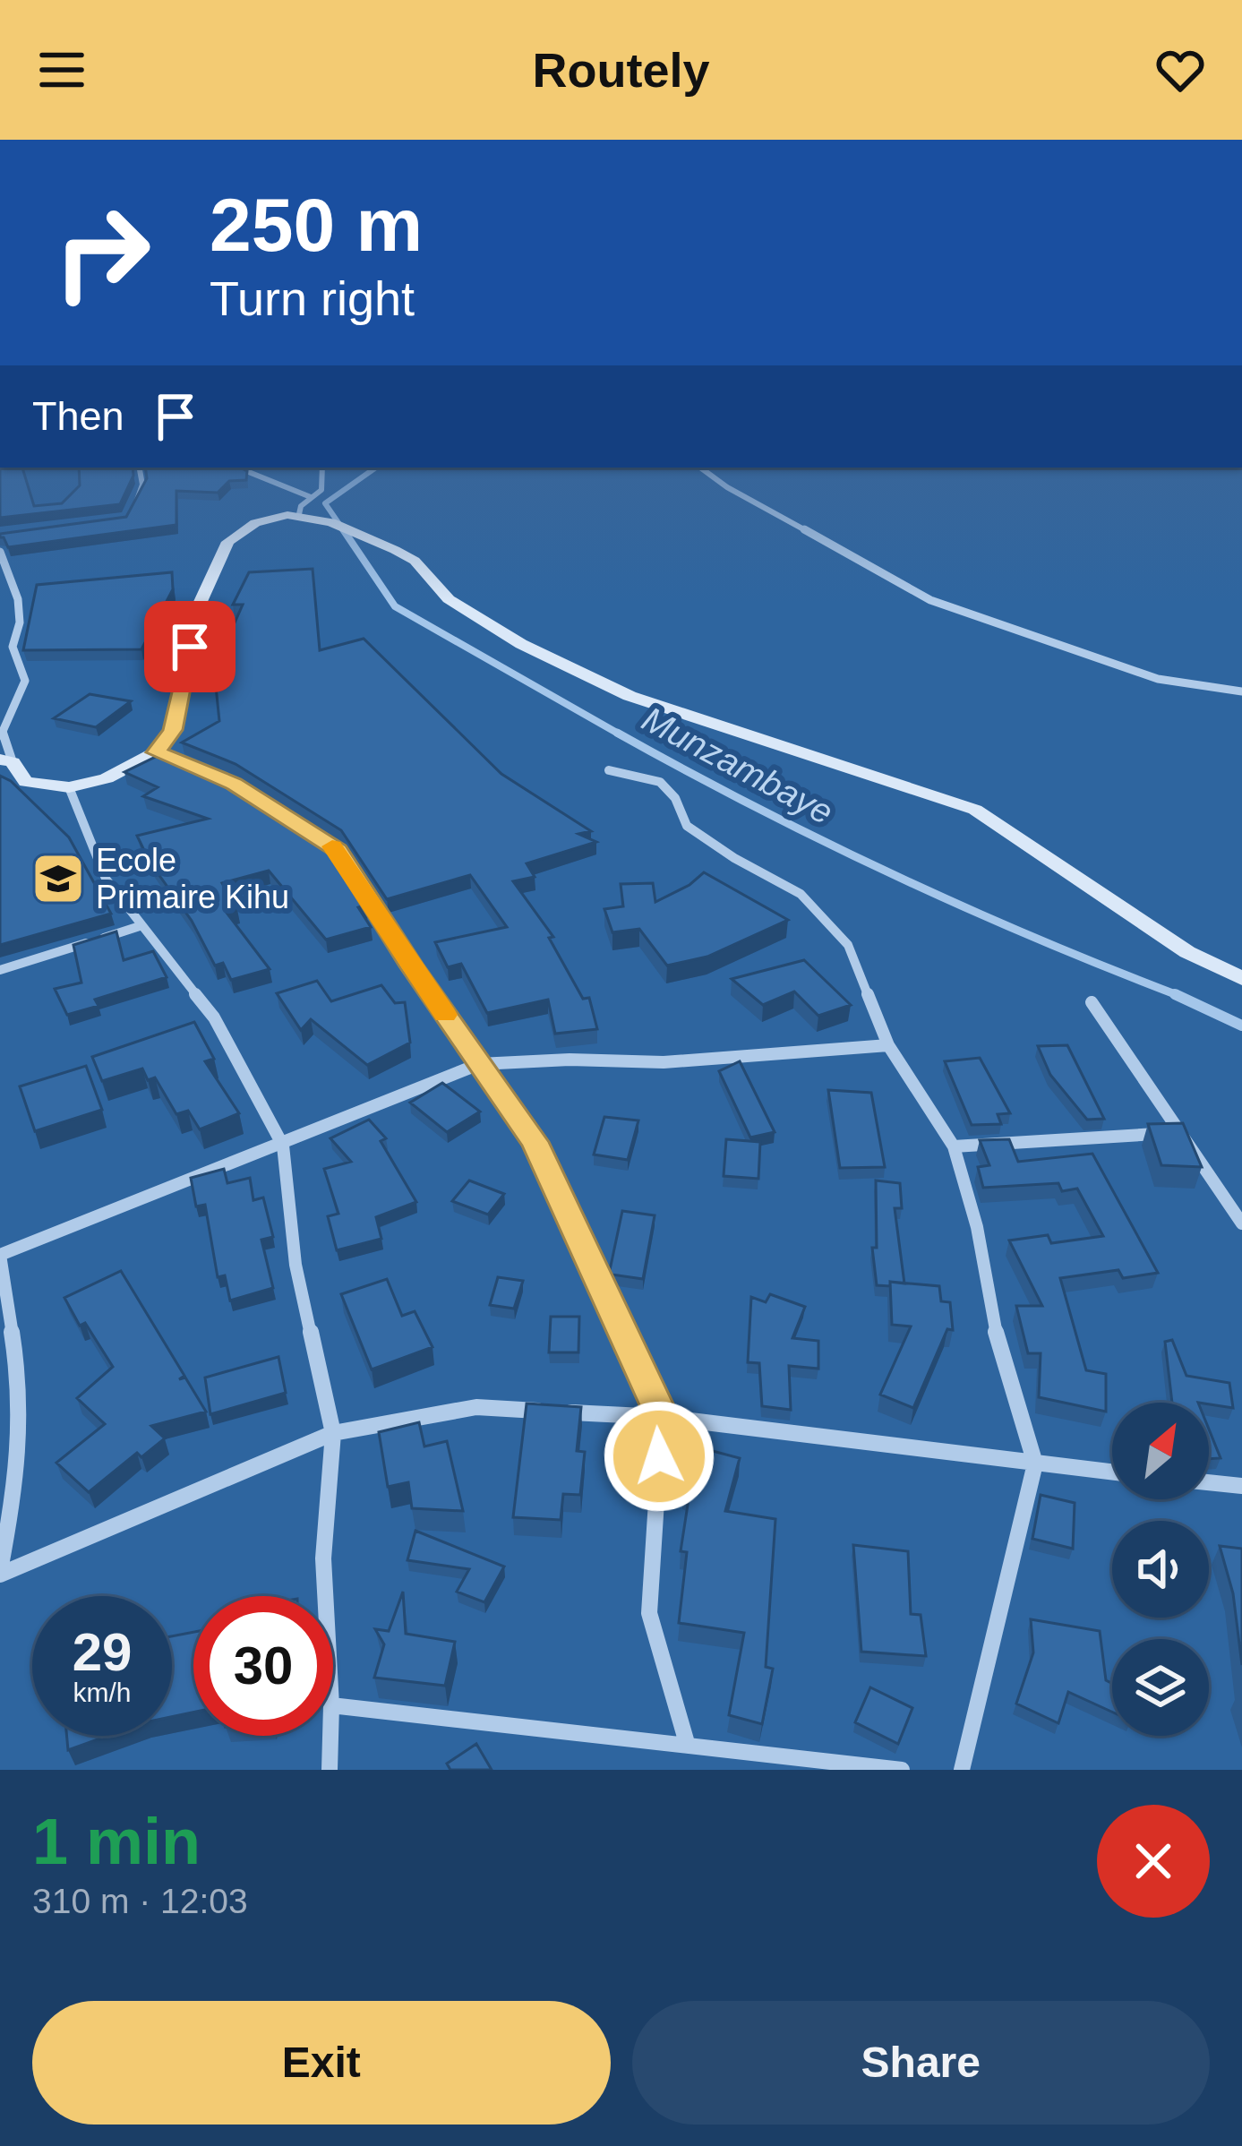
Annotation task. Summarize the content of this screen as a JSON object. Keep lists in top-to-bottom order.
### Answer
{
  "water": ["Munzambaye"],
  "places": {
    "school or university": ["Ecole Primaire Kihu"]
  },
  "north": "top right",
  "page": {
    "header": "Routely",
    "turn": ["250 m", "Turn right"],
    "then": "Then",
    "speed": "29 km/h",
    "limit": "30",
    "heading": ["1 min", "310 m · 12:03"],
    "buttons": ["Exit", "Share"]
  }
}
